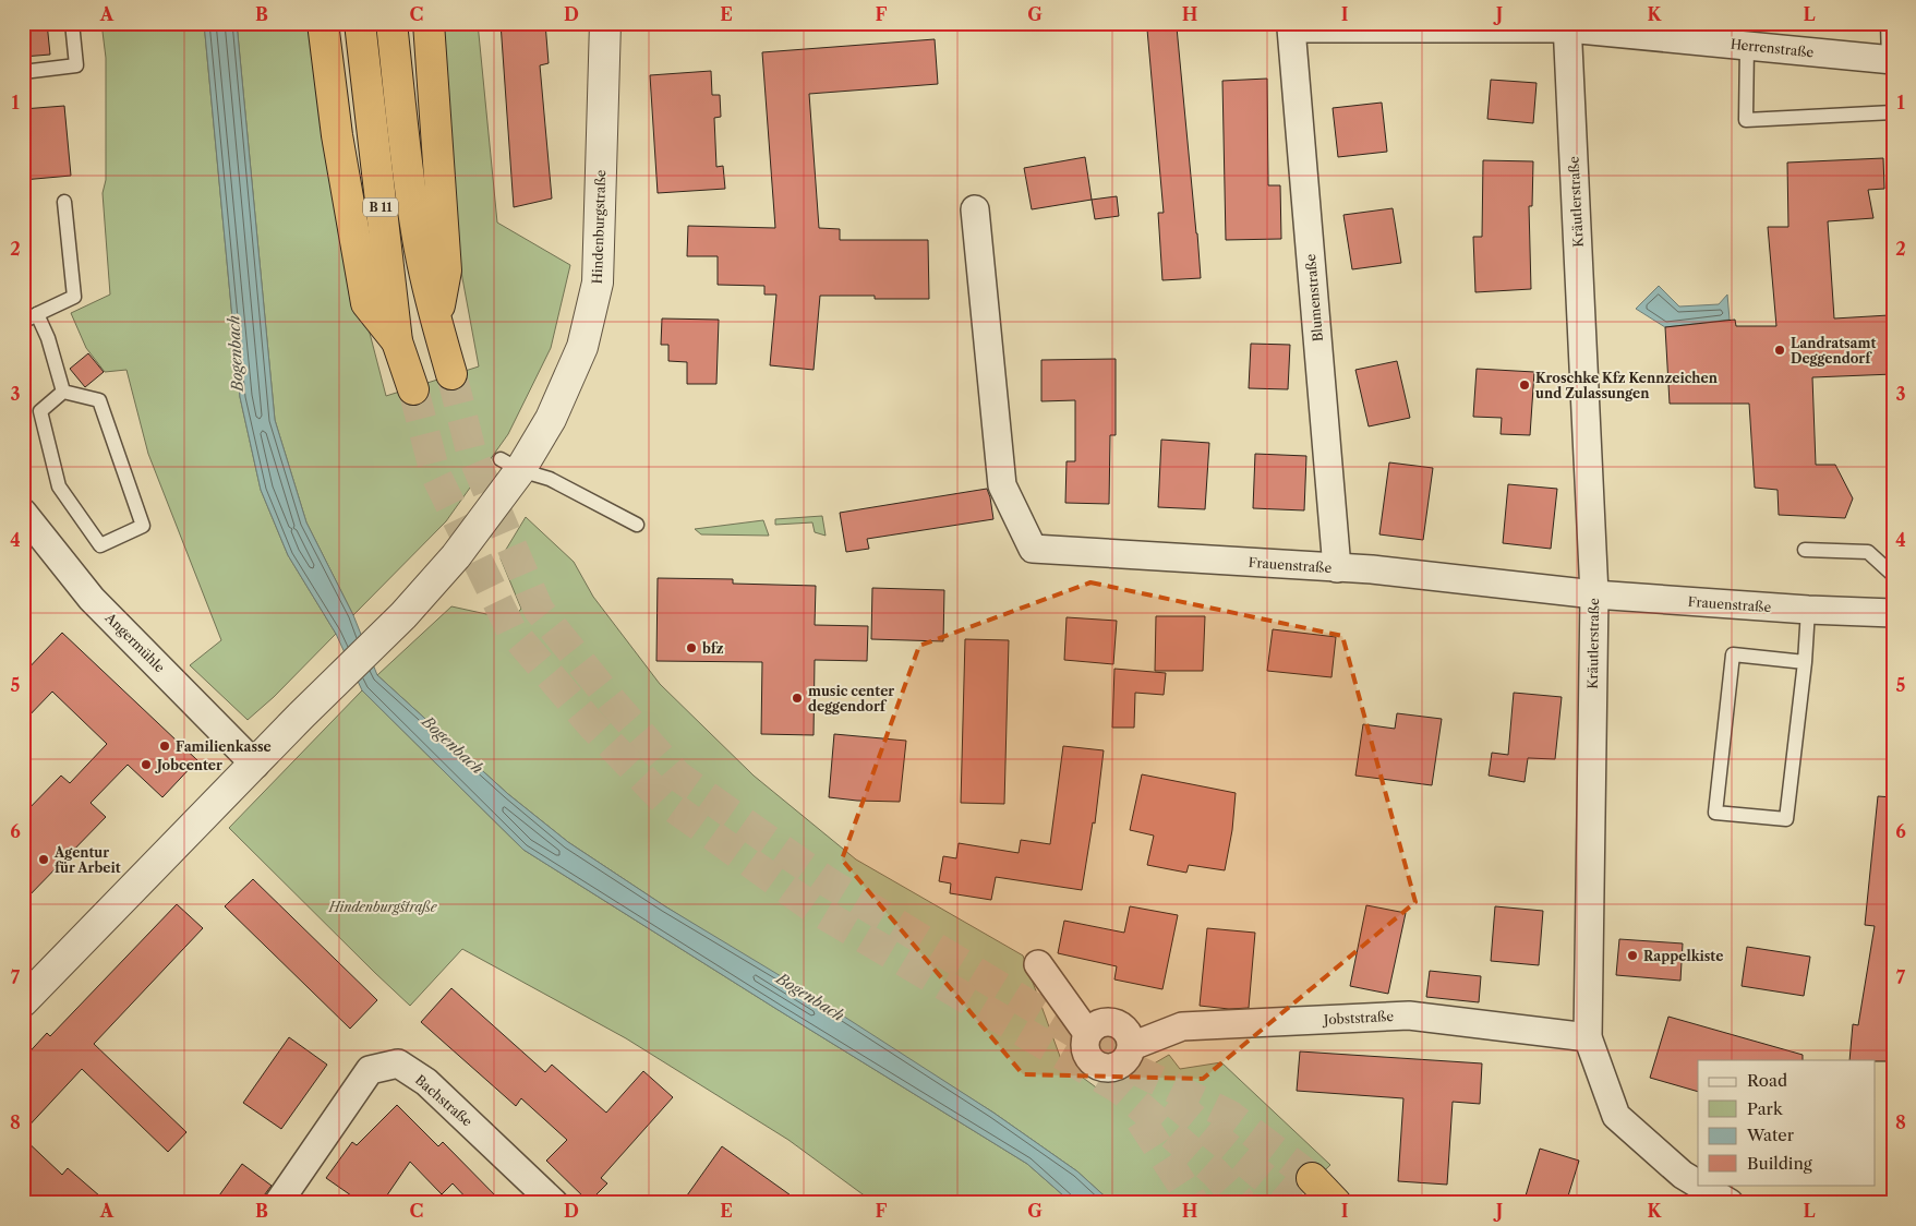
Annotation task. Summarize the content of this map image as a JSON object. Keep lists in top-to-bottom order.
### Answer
{
  "streets": {
    "highway": ["B 11"],
    "street": [
      "Herrenstraße",
      "Kräutlerstraße",
      "Hindenburgstraße",
      "Blumenstraße",
      "Frauenstraße",
      "Angermühle",
      "Jobststraße",
      "Bachstraße"
    ]
  },
  "crossings": [
    ["Herrenstraße", "Kräutlerstraße"],
    ["Herrenstraße", "Blumenstraße"],
    ["Kräutlerstraße", "Frauenstraße"],
    ["Kräutlerstraße", "Jobststraße"],
    ["Hindenburgstraße", "Angermühle"],
    ["Blumenstraße", "Frauenstraße"]
  ],
  "water": ["Bogenbach"],
  "parks": ["Hindenburgstraße"],
  "places": [
    "Landratsamt Deggendorf",
    "Kroschke Kfz Kennzeichen und Zulassungen",
    "bfz",
    "music center deggendorf",
    "Familienkasse",
    "Jobcenter",
    "Agentur für Arbeit",
    "Rappelkiste"
  ],
  "legend": [
    "Road",
    "Park",
    "Water",
    "Building"
  ],
  "grid": {
    "columns": [
      "A",
      "B",
      "C",
      "D",
      "E",
      "F",
      "G",
      "H",
      "I",
      "J",
      "K",
      "L"
    ],
    "rows": [
      "1",
      "2",
      "3",
      "4",
      "5",
      "6",
      "7",
      "8"
    ]
  }
}
